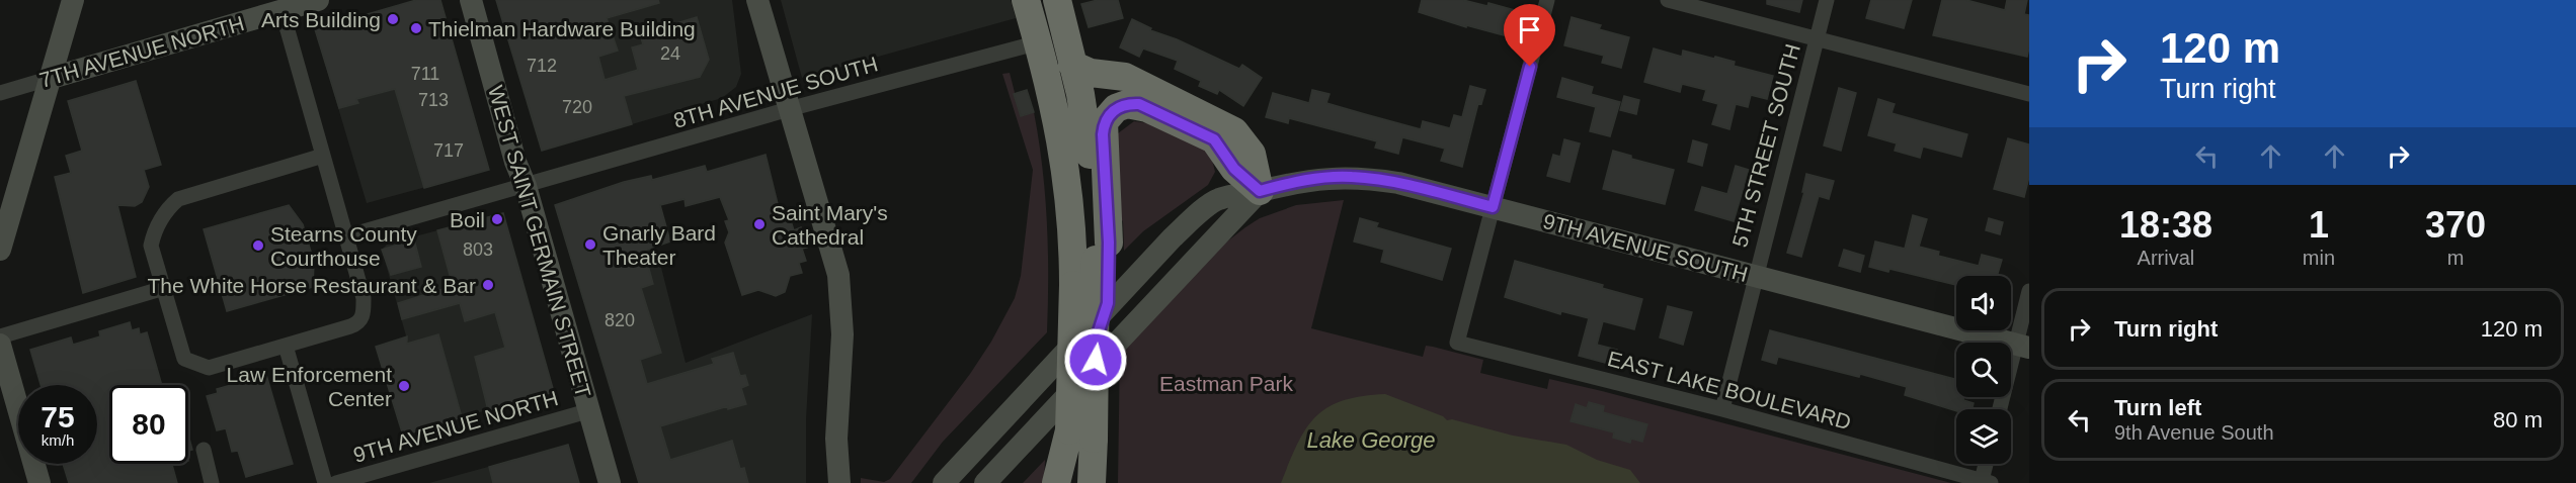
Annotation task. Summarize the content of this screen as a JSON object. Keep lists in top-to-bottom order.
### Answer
{
  "streets": {
    "main road": ["7TH AVENUE NORTH", "WEST SAINT GERMAIN STREET", "9TH AVENUE SOUTH"],
    "street": [
      "8TH AVENUE SOUTH",
      "5TH STREET SOUTH",
      "EAST LAKE BOULEVARD",
      "9TH AVENUE NORTH"
    ]
  },
  "crossings": [
    ["8TH AVENUE SOUTH", "WEST SAINT GERMAIN STREET"],
    ["5TH STREET SOUTH", "9TH AVENUE SOUTH"],
    ["5TH STREET SOUTH", "EAST LAKE BOULEVARD"],
    ["WEST SAINT GERMAIN STREET", "9TH AVENUE NORTH"],
    ["9TH AVENUE SOUTH", "EAST LAKE BOULEVARD"]
  ],
  "water": ["Lake George"],
  "parks": ["Eastman Park"],
  "places": [
    "Arts Building",
    "Thielman Hardware Building",
    "Boil",
    "Saint Mary's Cathedral",
    "Gnarly Bard Theater",
    "Stearns County Courthouse",
    "The White Horse Restaurant & Bar",
    "Law Enforcement Center"
  ],
  "house_numbers": [
    "24",
    "712",
    "711",
    "713",
    "720",
    "717",
    "803",
    "820"
  ],
  "page": {
    "turn": ["120 m", "Turn right"],
    "eta": [
      "18:38",
      "Arrival",
      "1",
      "min",
      "370",
      "m"
    ],
    "list": [
      {
        "name": "Turn right",
        "value": "120 m"
      },
      {
        "name": "Turn left",
        "note": "9th Avenue South",
        "value": "80 m"
      }
    ],
    "speed": "75 km/h",
    "limit": "80"
  }
}
